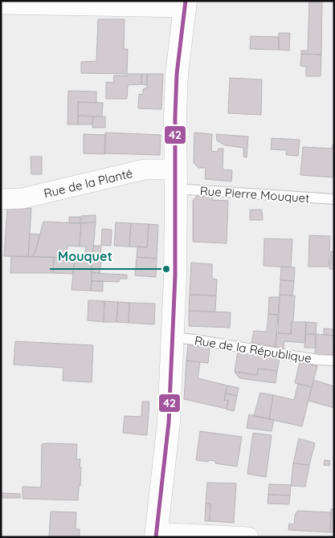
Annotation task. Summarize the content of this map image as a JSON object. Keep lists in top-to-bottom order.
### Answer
{
  "streets": {
    "street": ["Rue de la Planté"],
    "lane": ["Rue Pierre Mouquet", "Rue de la République"]
  },
  "places": ["Mouquet"],
  "lines": ["transit line 42"]
}
